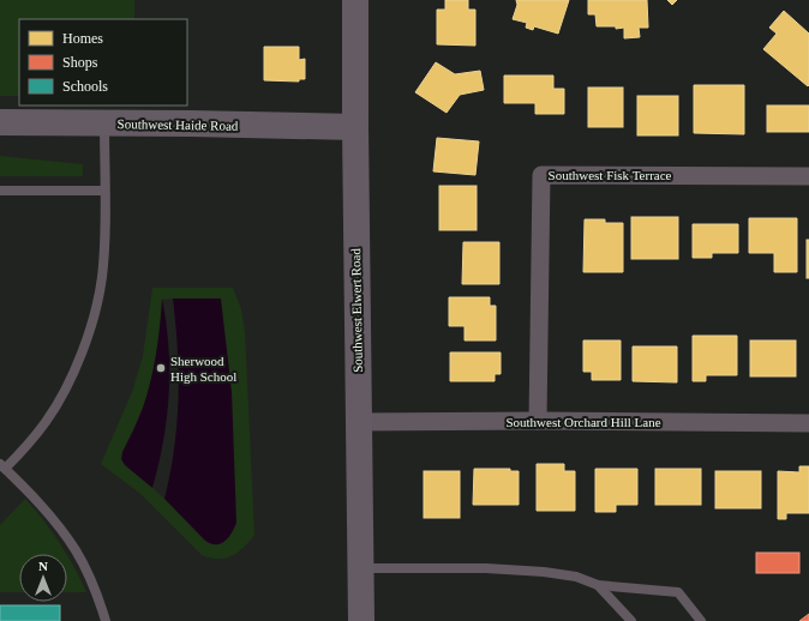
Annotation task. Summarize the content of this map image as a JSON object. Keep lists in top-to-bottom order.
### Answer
{
  "streets": {
    "main road": ["Southwest Haide Road", "Southwest Elwert Road"],
    "street": ["Southwest Fisk Terrace", "Southwest Orchard Hill Lane"]
  },
  "crossings": [
    ["Southwest Haide Road", "Southwest Elwert Road"],
    ["Southwest Fisk Terrace", "Southwest Orchard Hill Lane"],
    ["Southwest Elwert Road", "Southwest Orchard Hill Lane"]
  ],
  "places": ["Sherwood High School"],
  "legend": ["Homes", "Shops", "Schools"],
  "north": "top"
}
